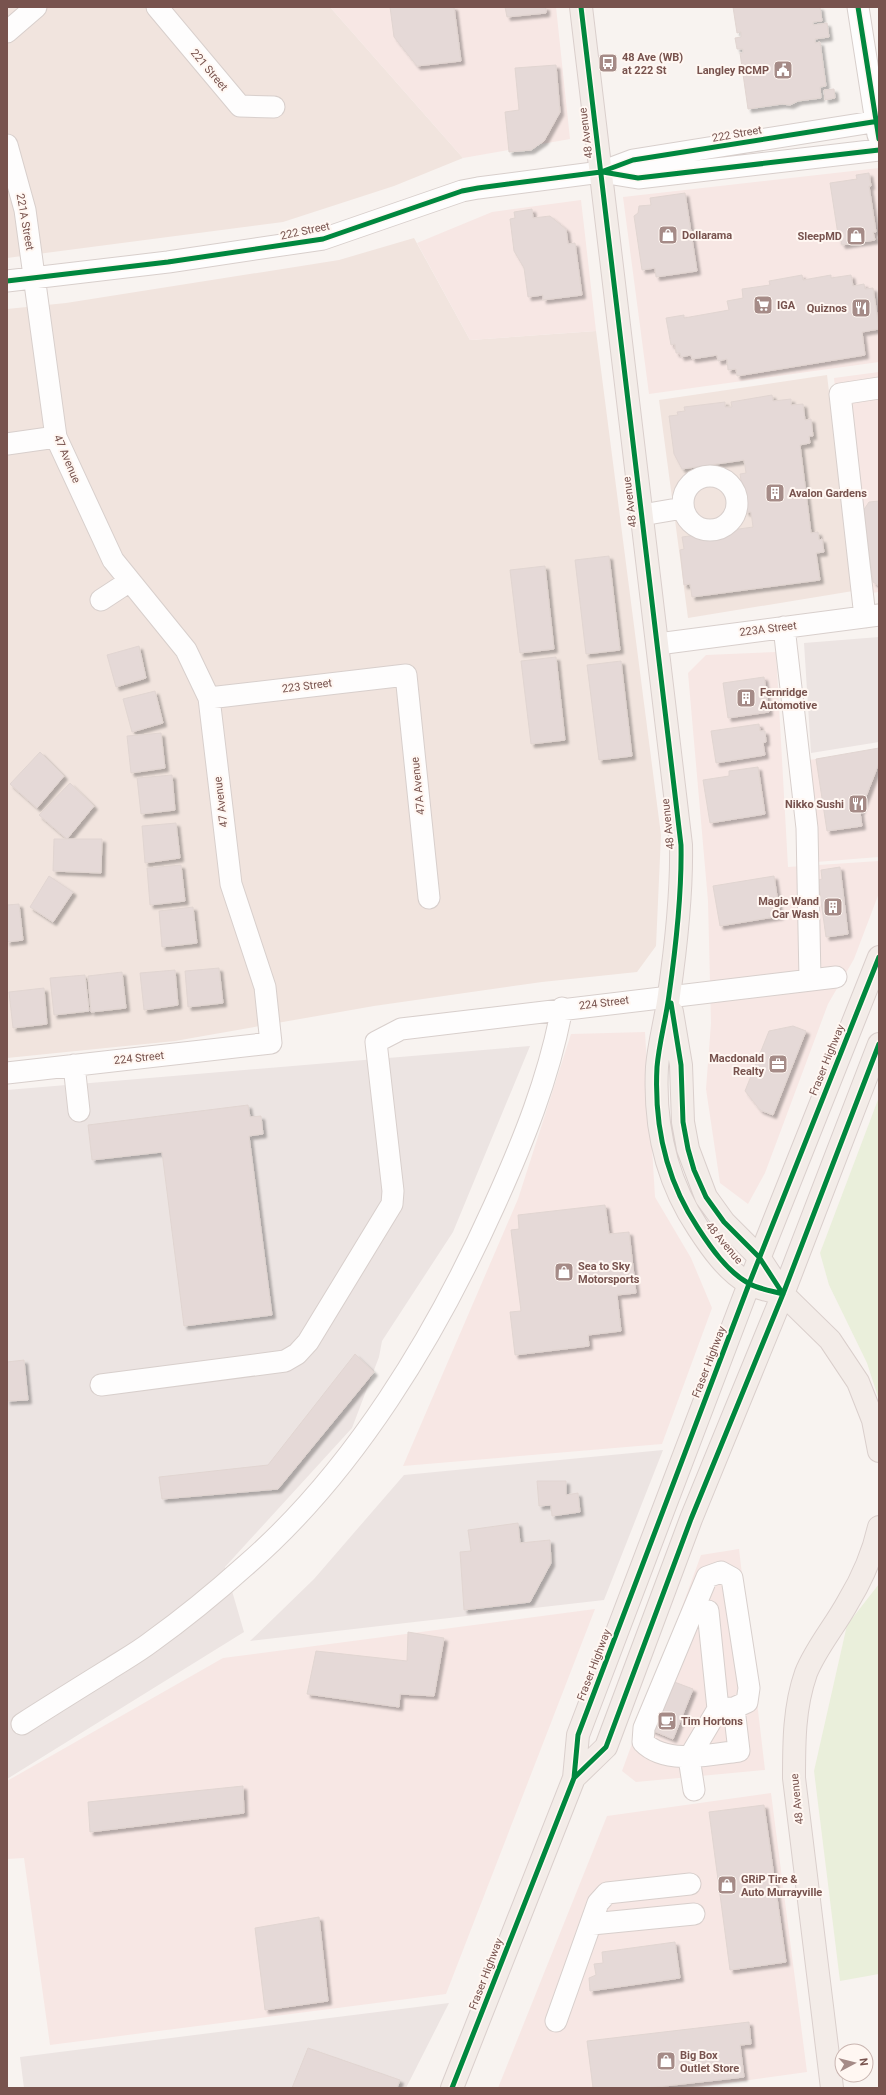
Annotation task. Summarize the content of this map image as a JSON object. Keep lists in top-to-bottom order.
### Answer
{
  "streets": {
    "main road": ["48 Avenue", "Fraser Highway"],
    "street": [
      "221 Street",
      "222 Street",
      "221A Street",
      "47 Avenue",
      "223A Street",
      "223 Street",
      "47A Avenue",
      "224 Street"
    ]
  },
  "crossings": [
    ["48 Avenue", "222 Street"],
    ["48 Avenue", "223A Street"],
    ["48 Avenue", "224 Street"],
    ["48 Avenue", "Fraser Highway"],
    ["222 Street", "221A Street"],
    ["222 Street", "47 Avenue"],
    ["221A Street", "47 Avenue"],
    ["47 Avenue", "223 Street"],
    ["47 Avenue", "224 Street"],
    ["223 Street", "47A Avenue"]
  ],
  "places": {
    "bus stop": ["48 Ave (WB) at 222 St"],
    "public building": ["Langley RCMP"],
    "shop": [
      "Dollarama",
      "SleepMD",
      "Sea to Sky Motorsports",
      "GRiP Tire & Auto Murrayville",
      "Big Box Outlet Store"
    ],
    "supermarket": ["IGA"],
    "restaurant": ["Quiznos", "Nikko Sushi"],
    "building": ["Avalon Gardens", "Fernridge Automotive", "Magic Wand Car Wash"],
    "office": ["Macdonald Realty"],
    "cafe": ["Tim Hortons"]
  },
  "north": "right"
}
